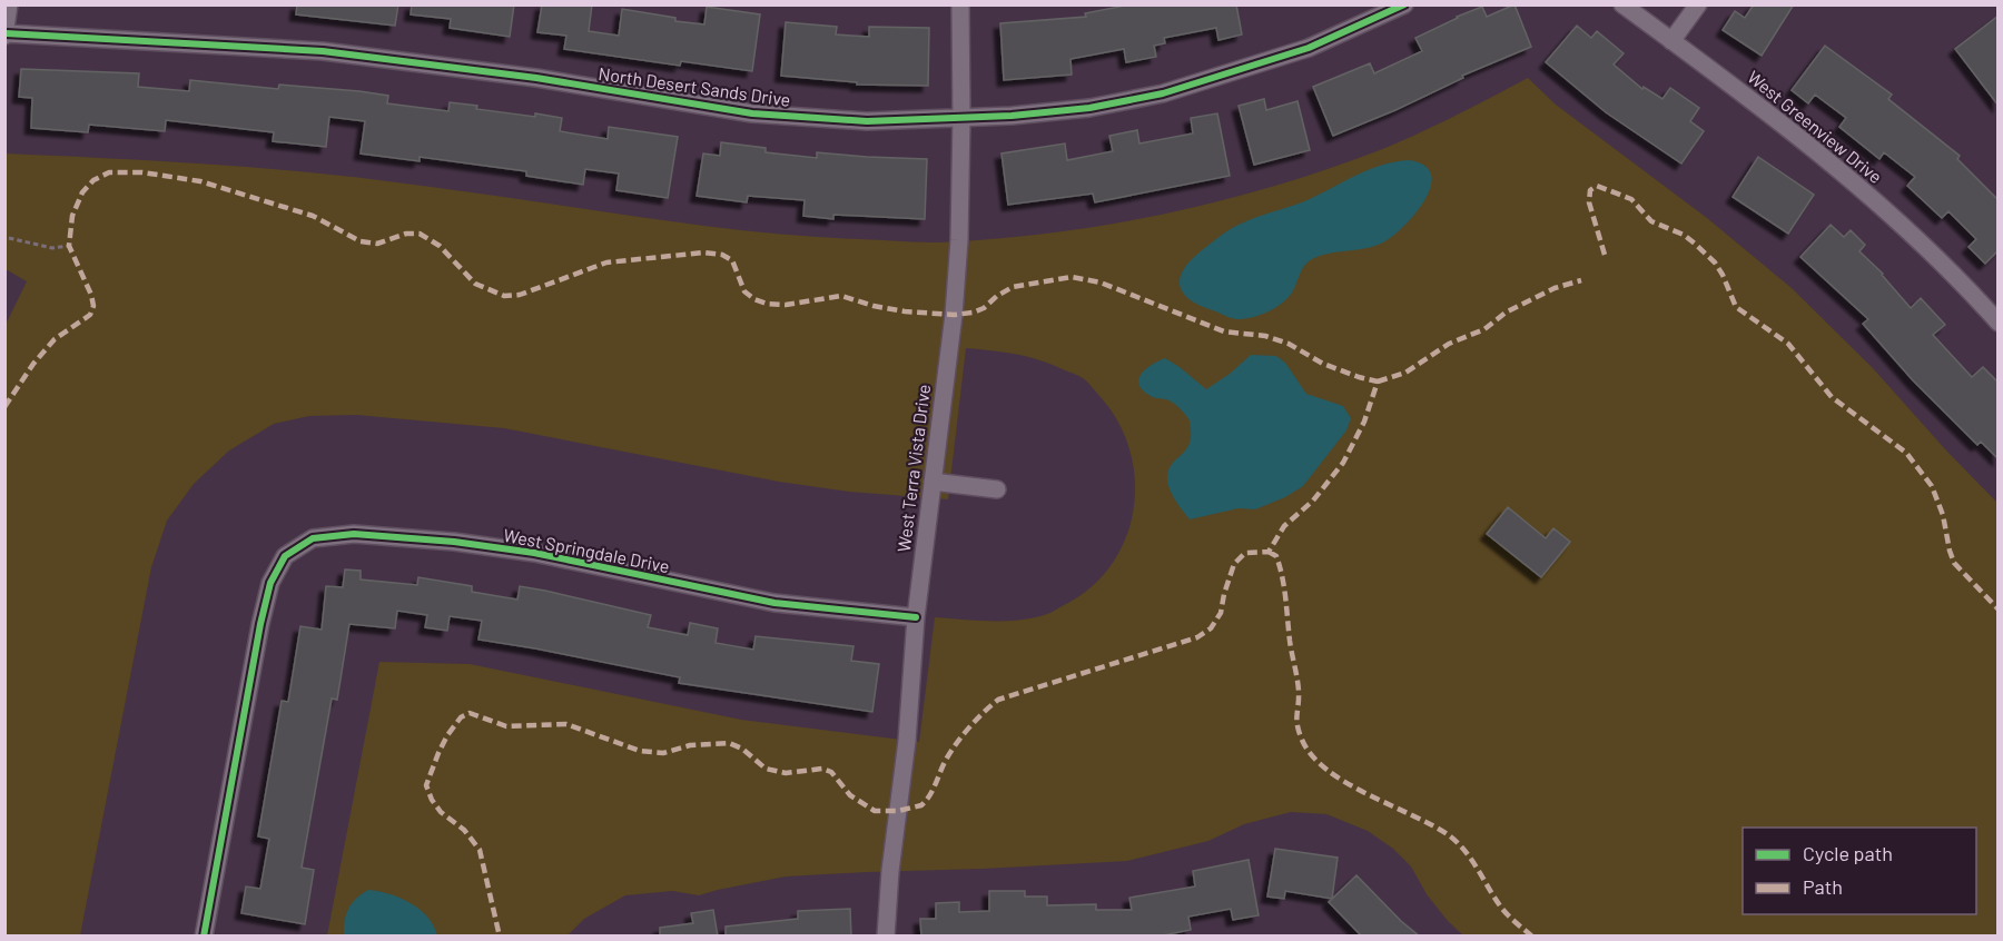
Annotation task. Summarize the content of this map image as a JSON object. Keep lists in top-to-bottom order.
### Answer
{
  "streets": {
    "street": [
      "North Desert Sands Drive",
      "West Greenview Drive",
      "West Terra Vista Drive",
      "West Springdale Drive"
    ]
  },
  "crossings": [
    ["North Desert Sands Drive", "West Terra Vista Drive"],
    ["West Terra Vista Drive", "West Springdale Drive"]
  ],
  "legend": ["Cycle path", "Path"]
}
